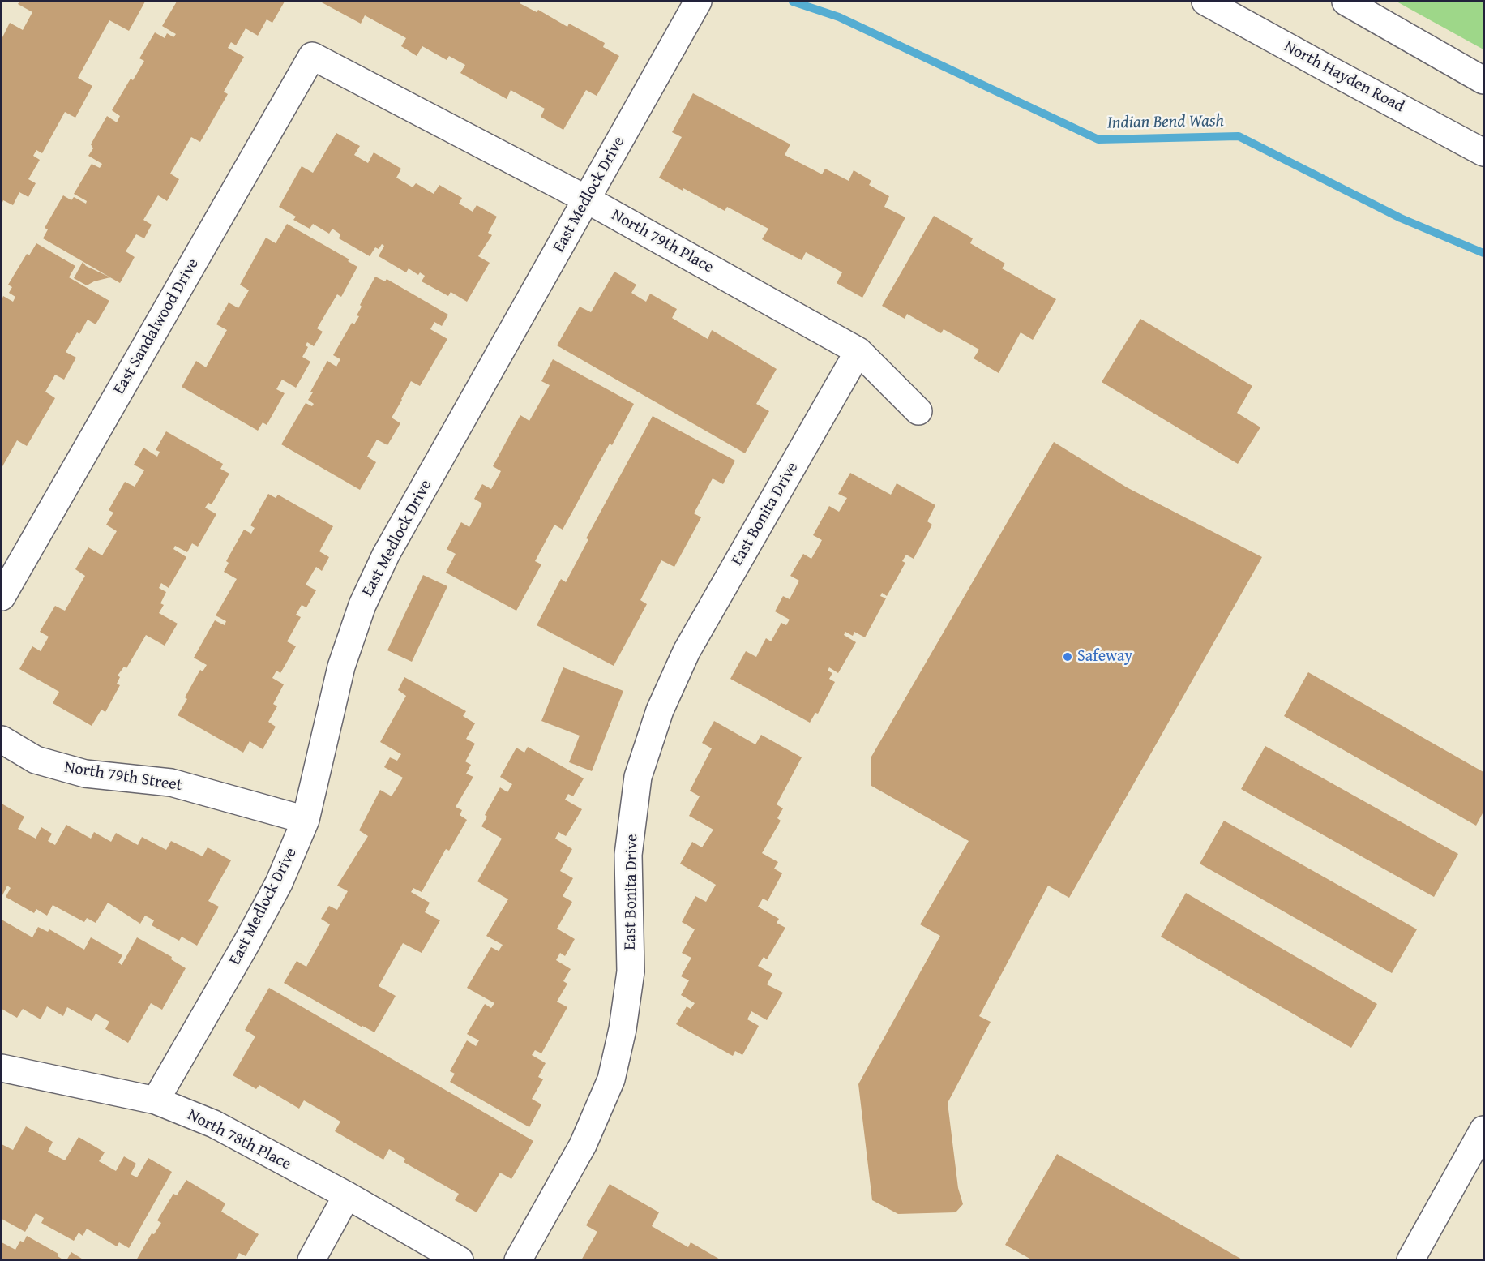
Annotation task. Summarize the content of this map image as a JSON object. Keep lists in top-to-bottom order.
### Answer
{
  "streets": {
    "street": [
      "North Hayden Road",
      "East Medlock Drive",
      "North 79th Place",
      "East Sandalwood Drive",
      "East Bonita Drive",
      "North 79th Street",
      "North 78th Place"
    ]
  },
  "crossings": [
    ["East Medlock Drive", "North 79th Place"],
    ["East Medlock Drive", "North 79th Street"],
    ["East Medlock Drive", "North 78th Place"],
    ["North 79th Place", "East Sandalwood Drive"],
    ["North 79th Place", "East Bonita Drive"]
  ],
  "water": ["Indian Bend Wash"],
  "places": ["Safeway"]
}
